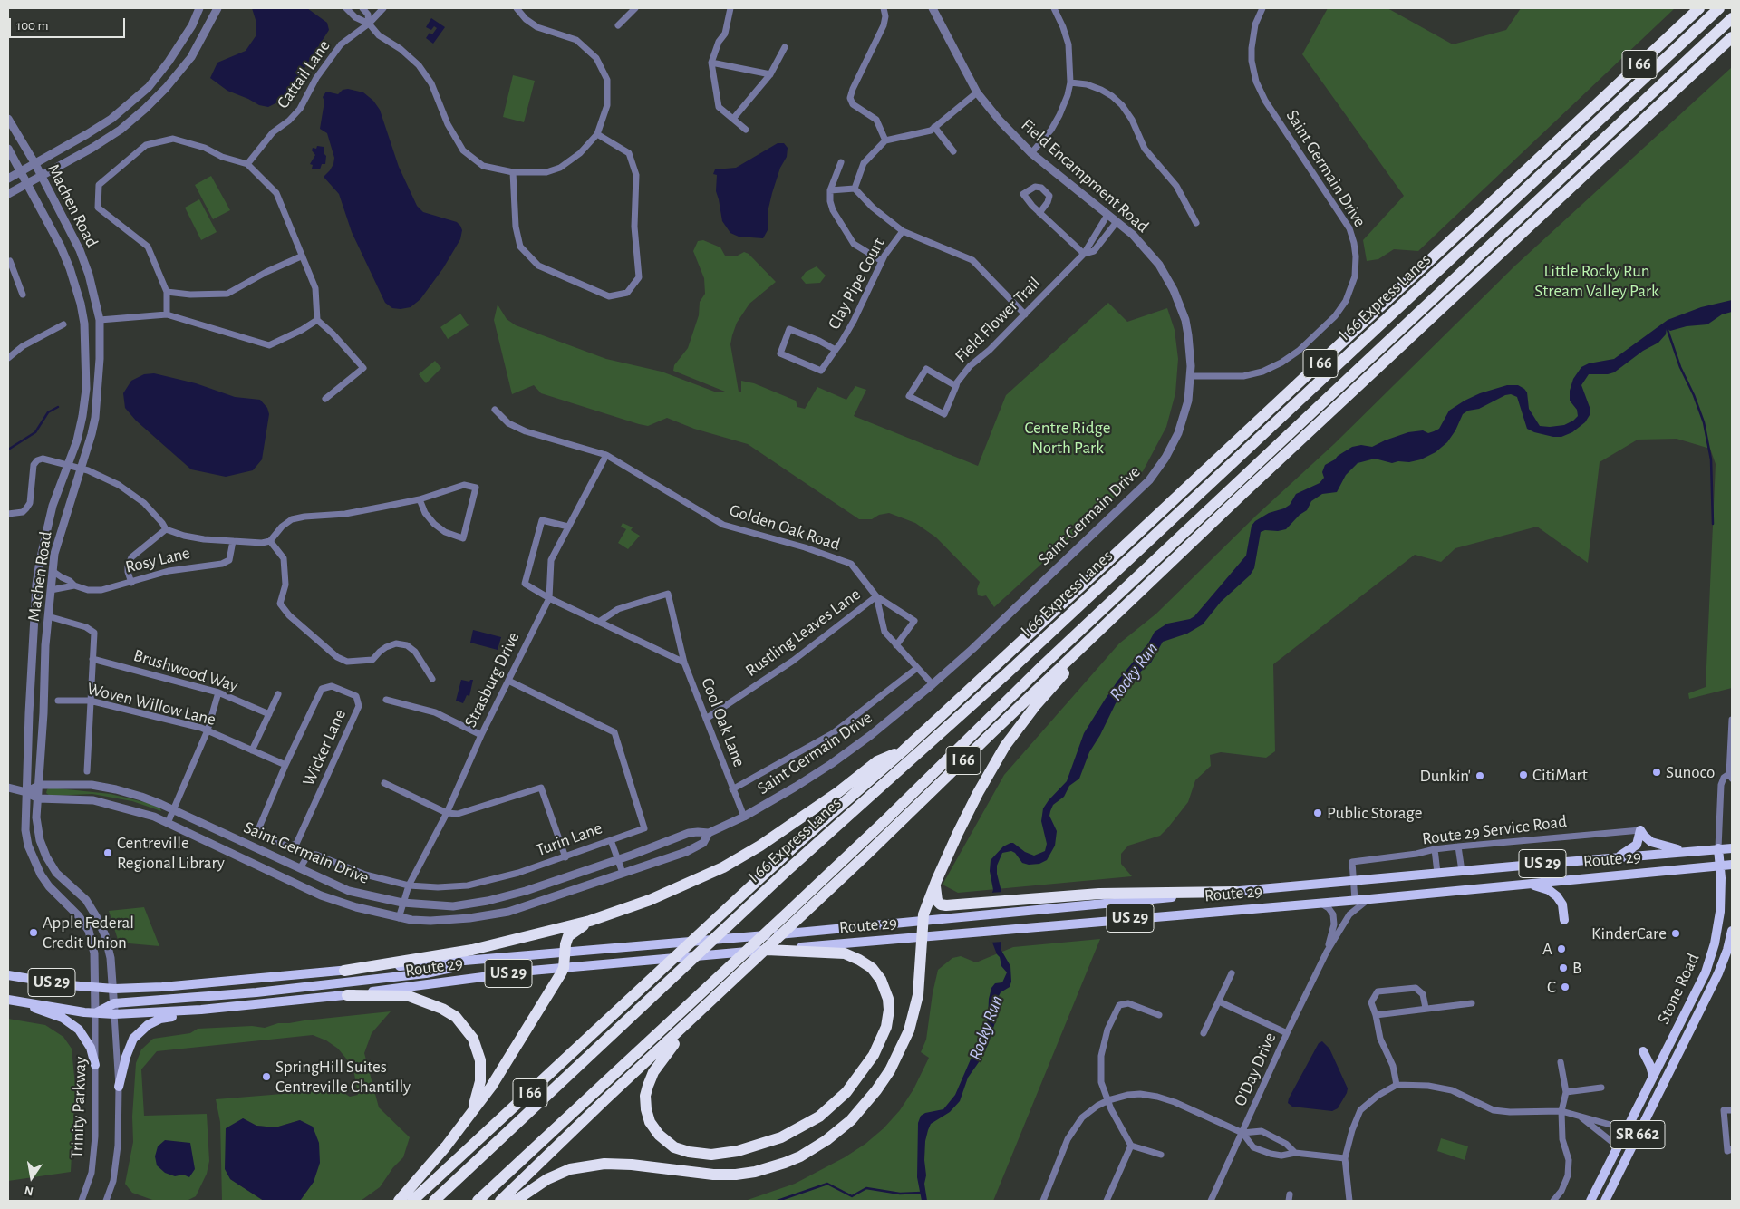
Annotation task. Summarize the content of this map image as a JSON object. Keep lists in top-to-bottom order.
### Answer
{
  "streets": {
    "highway": ["I 66", "I 66 Express Lanes"],
    "main road": [
      "Route 29",
      "US 29",
      "Stone Road",
      "SR 662"
    ],
    "street": [
      "Cattail Lane",
      "Saint Germain Drive",
      "Field Encampment Road",
      "Machen Road",
      "Clay Pipe Court",
      "Field Flower Trail",
      "Golden Oak Road",
      "Rosy Lane",
      "Rustling Leaves Lane",
      "Brushwood Way",
      "Strasburg Drive",
      "Woven Willow Lane",
      "Cool Oak Lane",
      "Wicker Lane",
      "Route 29 Service Road",
      "Turin Lane",
      "O'Day Drive",
      "Trinity Parkway"
    ]
  },
  "crossings": [
    ["Saint Germain Drive", "Field Encampment Road"],
    ["Saint Germain Drive", "Machen Road"],
    ["Saint Germain Drive", "Golden Oak Road"],
    ["Saint Germain Drive", "Strasburg Drive"],
    ["Saint Germain Drive", "Cool Oak Lane"],
    ["Saint Germain Drive", "Turin Lane"],
    ["Field Encampment Road", "Field Flower Trail"],
    ["Machen Road", "Rosy Lane"],
    ["Machen Road", "Route 29"],
    ["Machen Road", "Trinity Parkway"],
    ["Golden Oak Road", "Rustling Leaves Lane"],
    ["Golden Oak Road", "Strasburg Drive"],
    ["Rustling Leaves Lane", "Cool Oak Lane"],
    ["Strasburg Drive", "Cool Oak Lane"],
    ["Strasburg Drive", "Turin Lane"],
    ["Woven Willow Lane", "Wicker Lane"],
    ["Route 29 Service Road", "Route 29"],
    ["Route 29", "Stone Road"],
    ["Route 29", "O'Day Drive"],
    ["Route 29", "Trinity Parkway"]
  ],
  "water": ["Rocky Run"],
  "parks": ["Little Rocky Run Stream Valley Park", "Centre Ridge North Park"],
  "places": [
    "Sunoco",
    "CitiMart",
    "Dunkin'",
    "Public Storage",
    "Centreville Regional Library",
    "Apple Federal Credit Union",
    "KinderCare",
    "A",
    "B",
    "C",
    "SpringHill Suites Centreville Chantilly"
  ],
  "scale_bar": "100 m",
  "north": "bottom"
}
